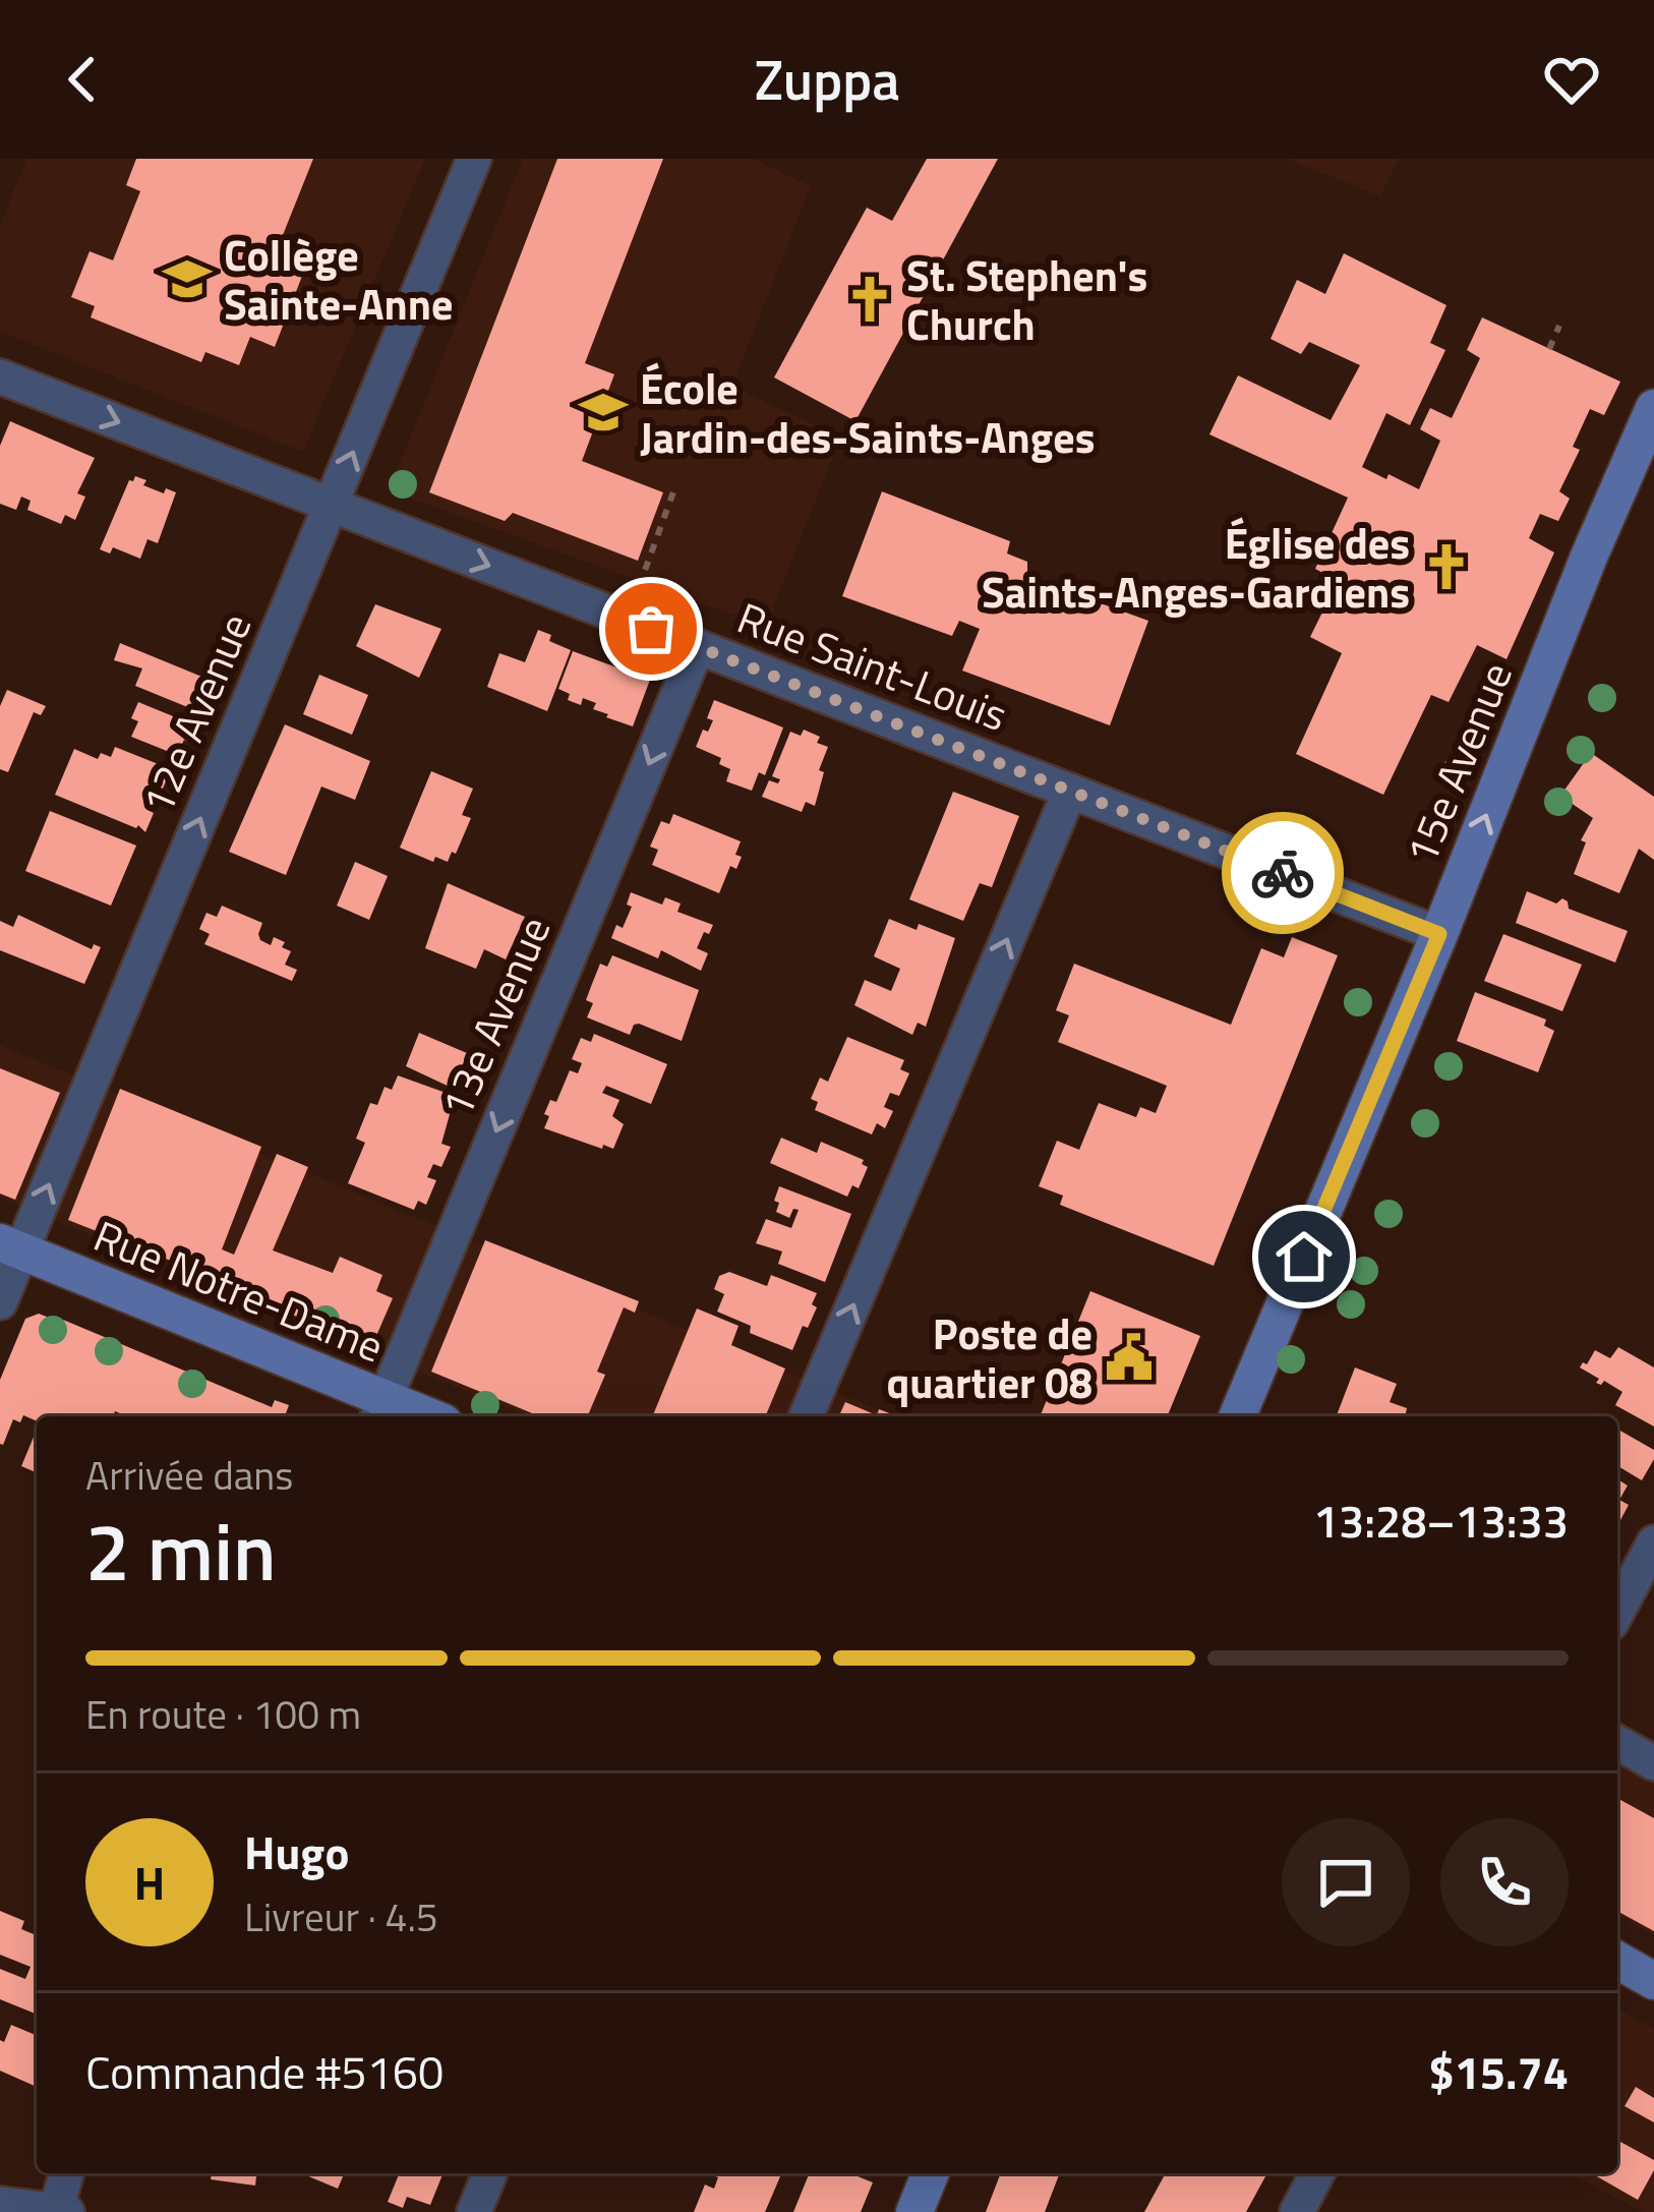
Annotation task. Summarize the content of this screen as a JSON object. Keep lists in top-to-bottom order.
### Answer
{
  "streets": {
    "street": [
      "Rue Saint-Louis",
      "12e Avenue",
      "15e Avenue",
      "13e Avenue",
      "Rue Notre-Dame"
    ]
  },
  "crossings": [
    ["Rue Saint-Louis", "12e Avenue"],
    ["Rue Saint-Louis", "15e Avenue"],
    ["Rue Saint-Louis", "13e Avenue"],
    ["12e Avenue", "Rue Notre-Dame"],
    ["13e Avenue", "Rue Notre-Dame"]
  ],
  "one_way": [
    "Rue Saint-Louis",
    "12e Avenue",
    "15e Avenue",
    "13e Avenue"
  ],
  "places": {
    "school or university": ["Collège Sainte-Anne", "École Jardin-des-Saints-Anges"],
    "church": ["St. Stephen's Church", "Église des Saints-Anges-Gardiens"],
    "public building": ["Poste de quartier 08"]
  },
  "page": {
    "header": "Zuppa",
    "heading": ["2 min", "Arrivée dans", "13:28–13:33"],
    "panel": [
      "Hugo",
      "Livreur · 4.5",
      "Commande #5160",
      "$15.74"
    ],
    "bar": "En route · 100 m",
    "round": "H"
  }
}
